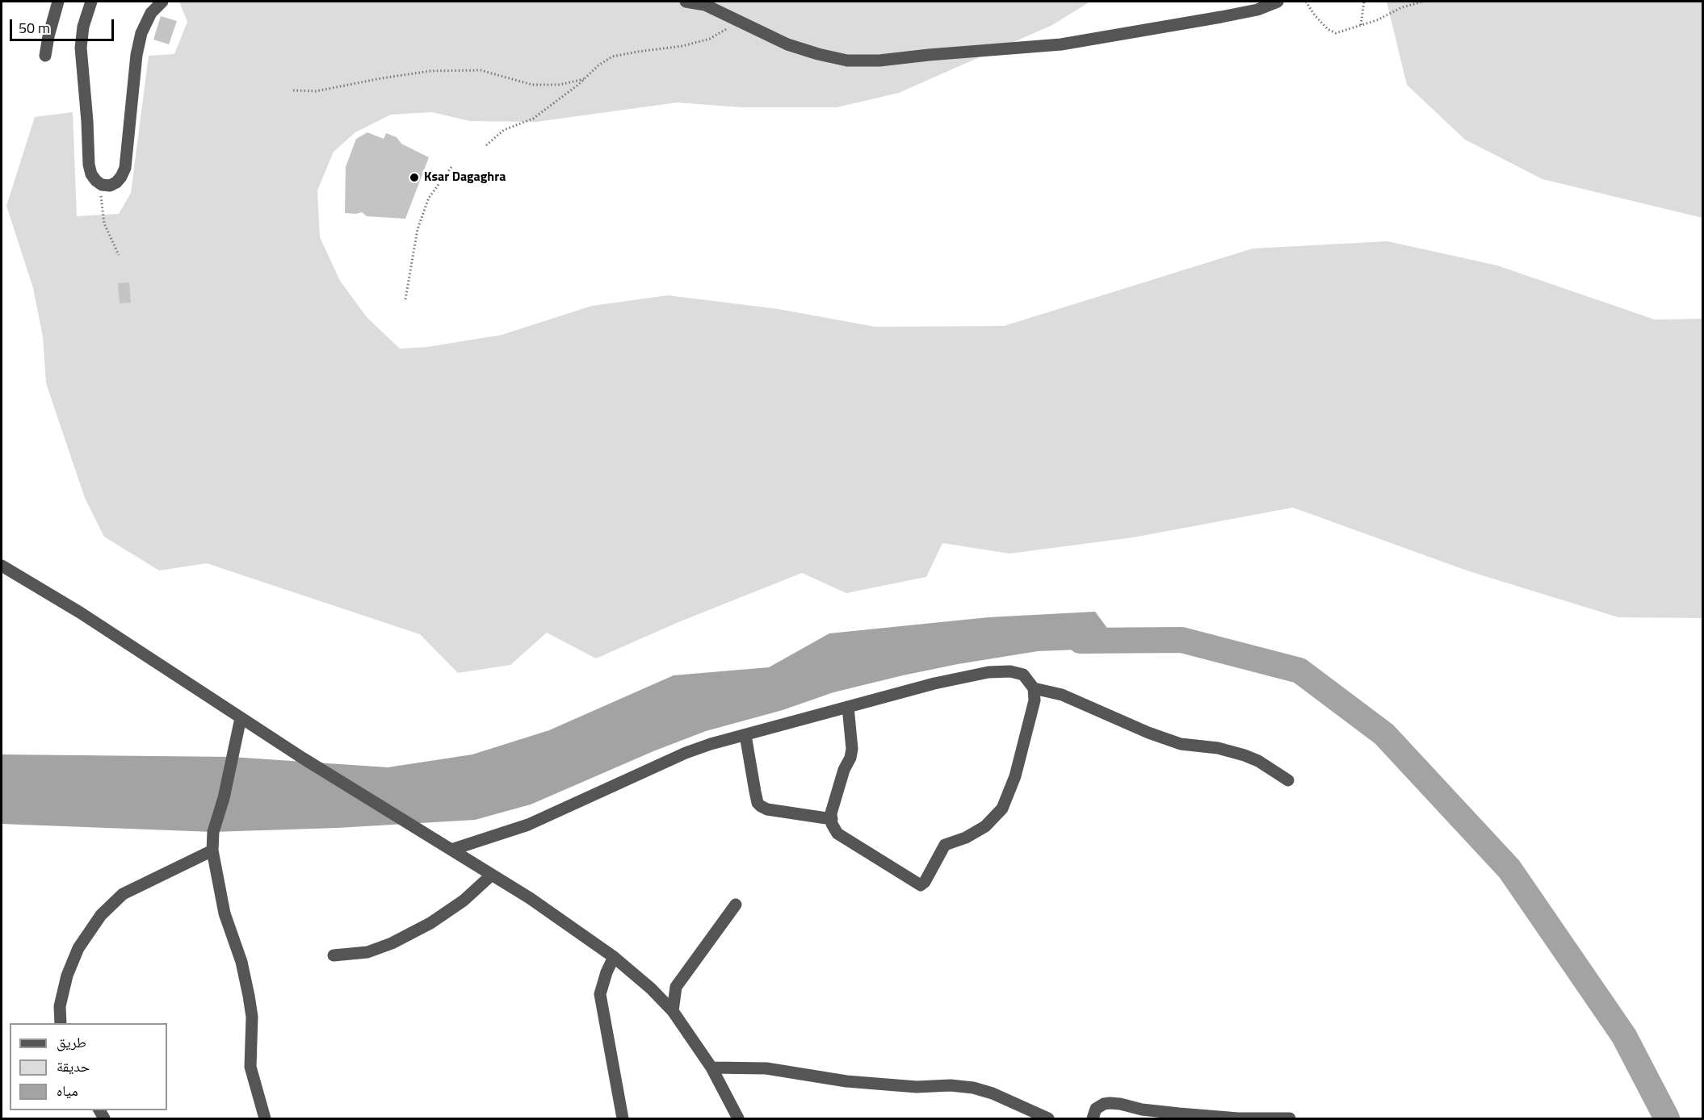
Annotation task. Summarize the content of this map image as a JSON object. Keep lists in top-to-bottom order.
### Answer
{
  "places": ["Ksar Dagaghra"],
  "legend": ["طريق", "حديقة", "مياه"],
  "scale_bar": "50 m"
}
